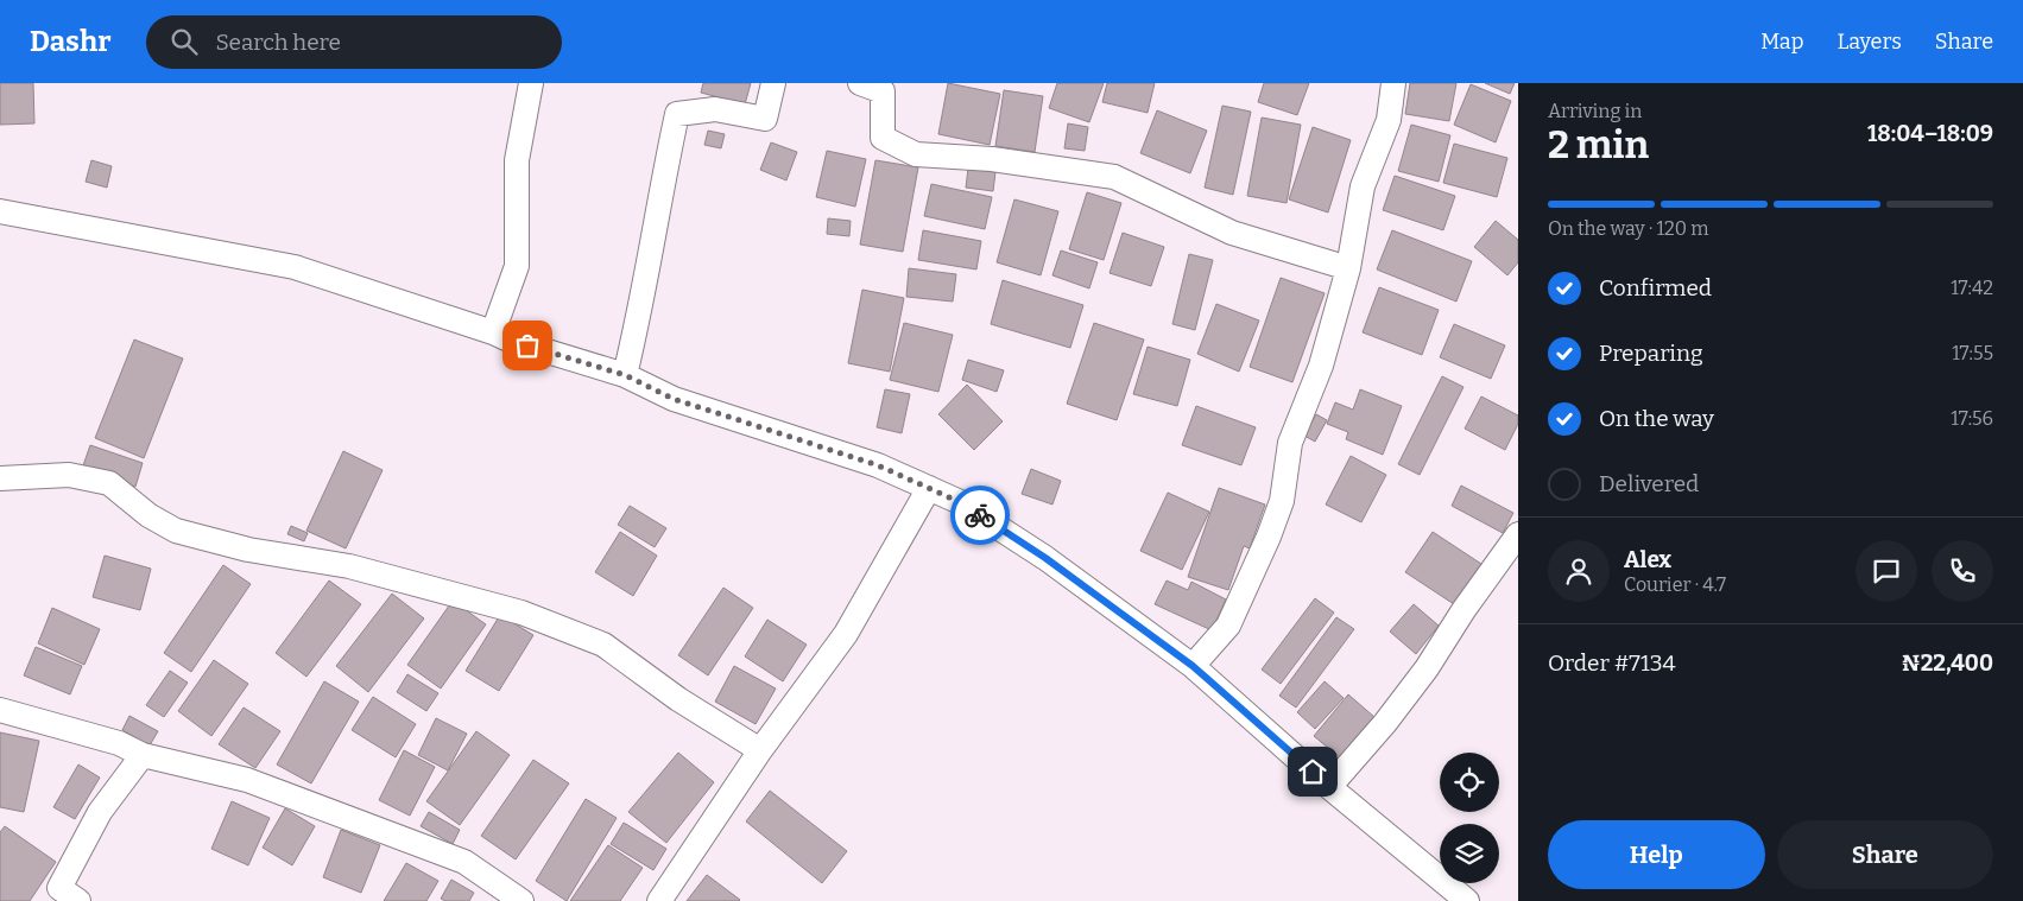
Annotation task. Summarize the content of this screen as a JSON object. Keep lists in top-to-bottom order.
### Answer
{
  "page": {
    "header": "Dashr",
    "search": "Search here",
    "nav": ["Map", "Layers", "Share"],
    "heading": ["2 min", "Arriving in", "18:04–18:09"],
    "panel": [
      "Alex",
      "Courier · 4.7",
      "Order #7134",
      "₦22,400"
    ],
    "bar": "On the way · 120 m",
    "list": [
      ["Confirmed", "17:42"],
      ["Preparing", "17:55"],
      ["On the way", "17:56"],
      "Delivered"
    ],
    "buttons": ["Help", "Share"]
  }
}
